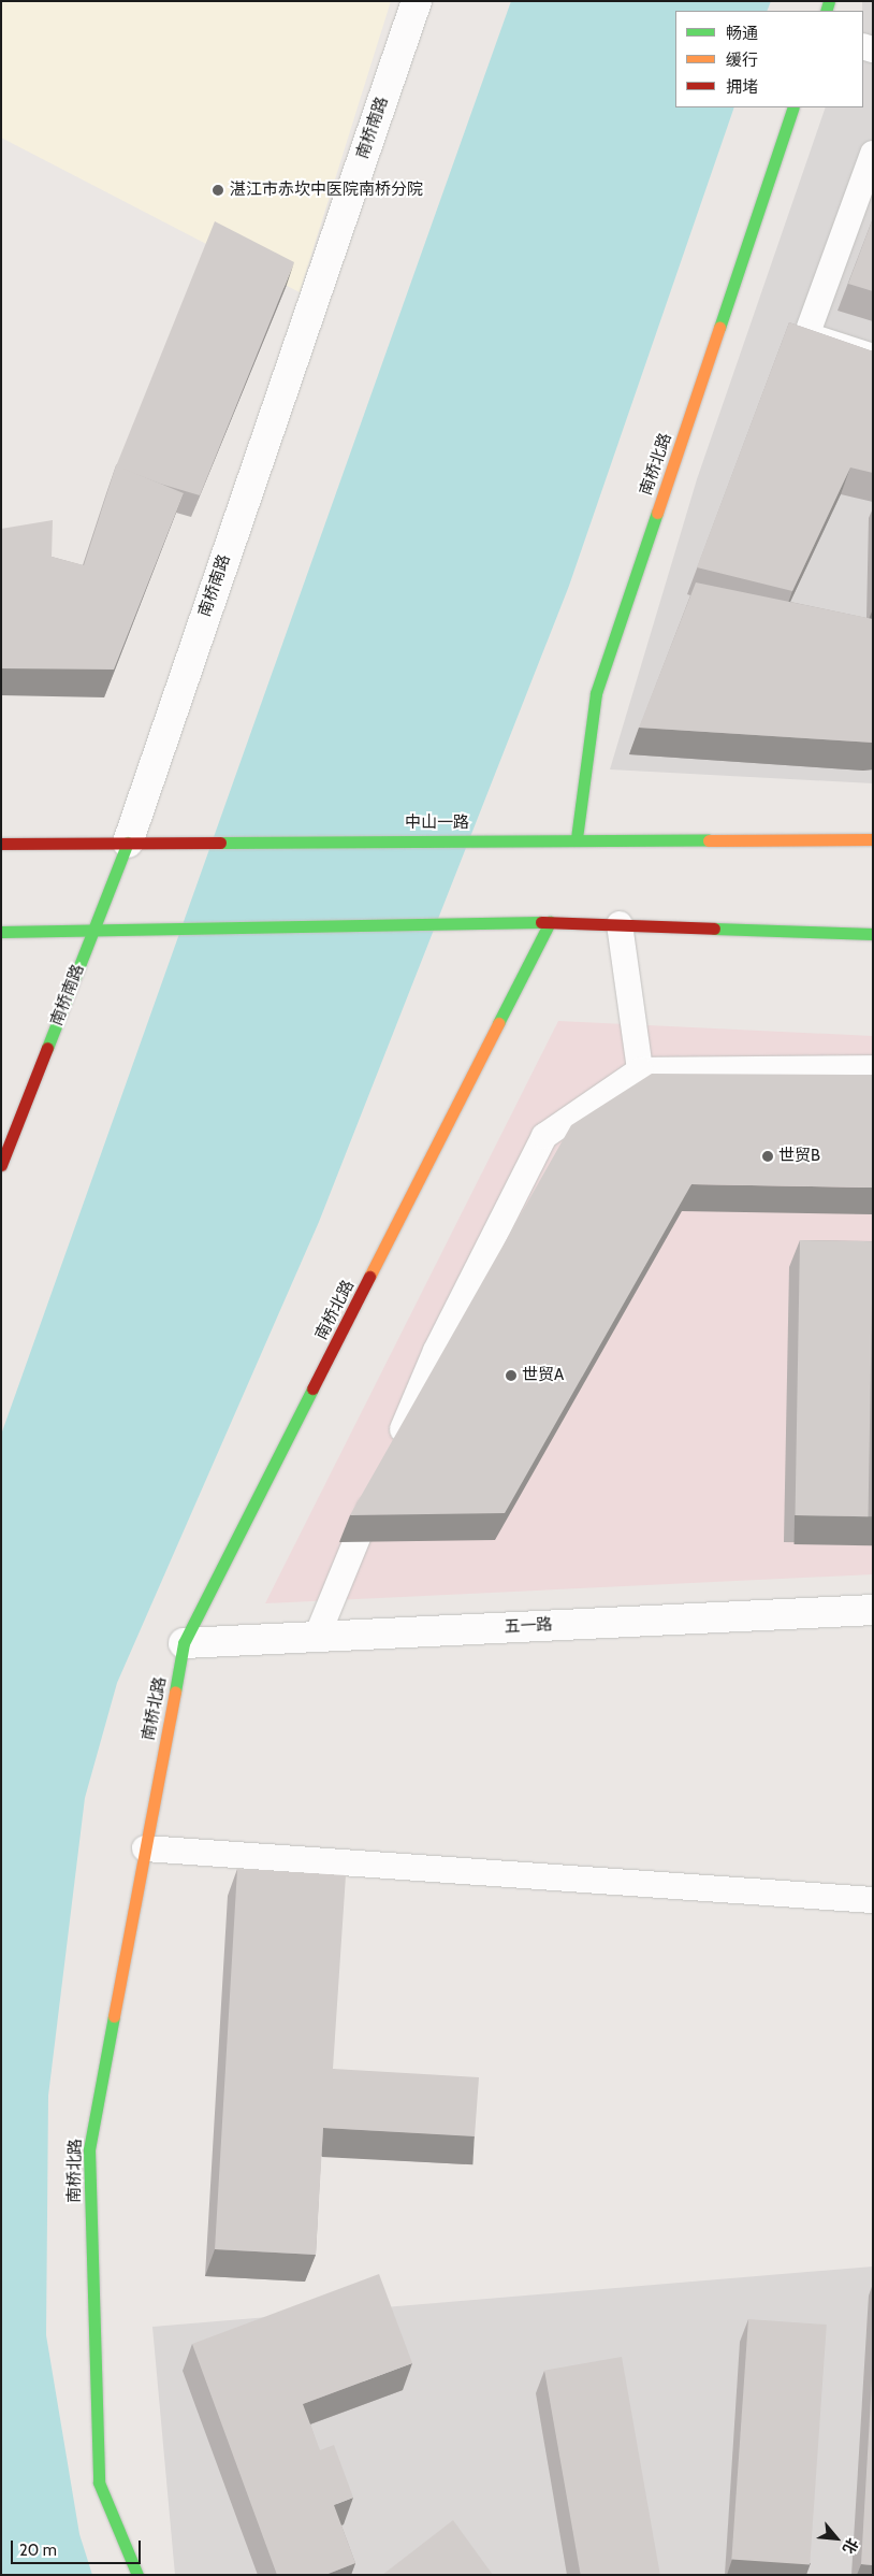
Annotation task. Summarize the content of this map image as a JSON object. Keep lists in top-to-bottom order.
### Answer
{
  "streets": {
    "street": [
      "南桥南路",
      "南桥北路",
      "中山一路",
      "五一路"
    ]
  },
  "crossings": [
    ["南桥南路", "中山一路"],
    ["南桥北路", "中山一路"],
    ["南桥北路", "五一路"]
  ],
  "places": ["湛江市赤坎中医院南桥分院", "世贸B", "世贸A"],
  "legend": ["畅通", "缓行", "拥堵"],
  "scale_bar": "20 m",
  "north": "bottom right"
}
